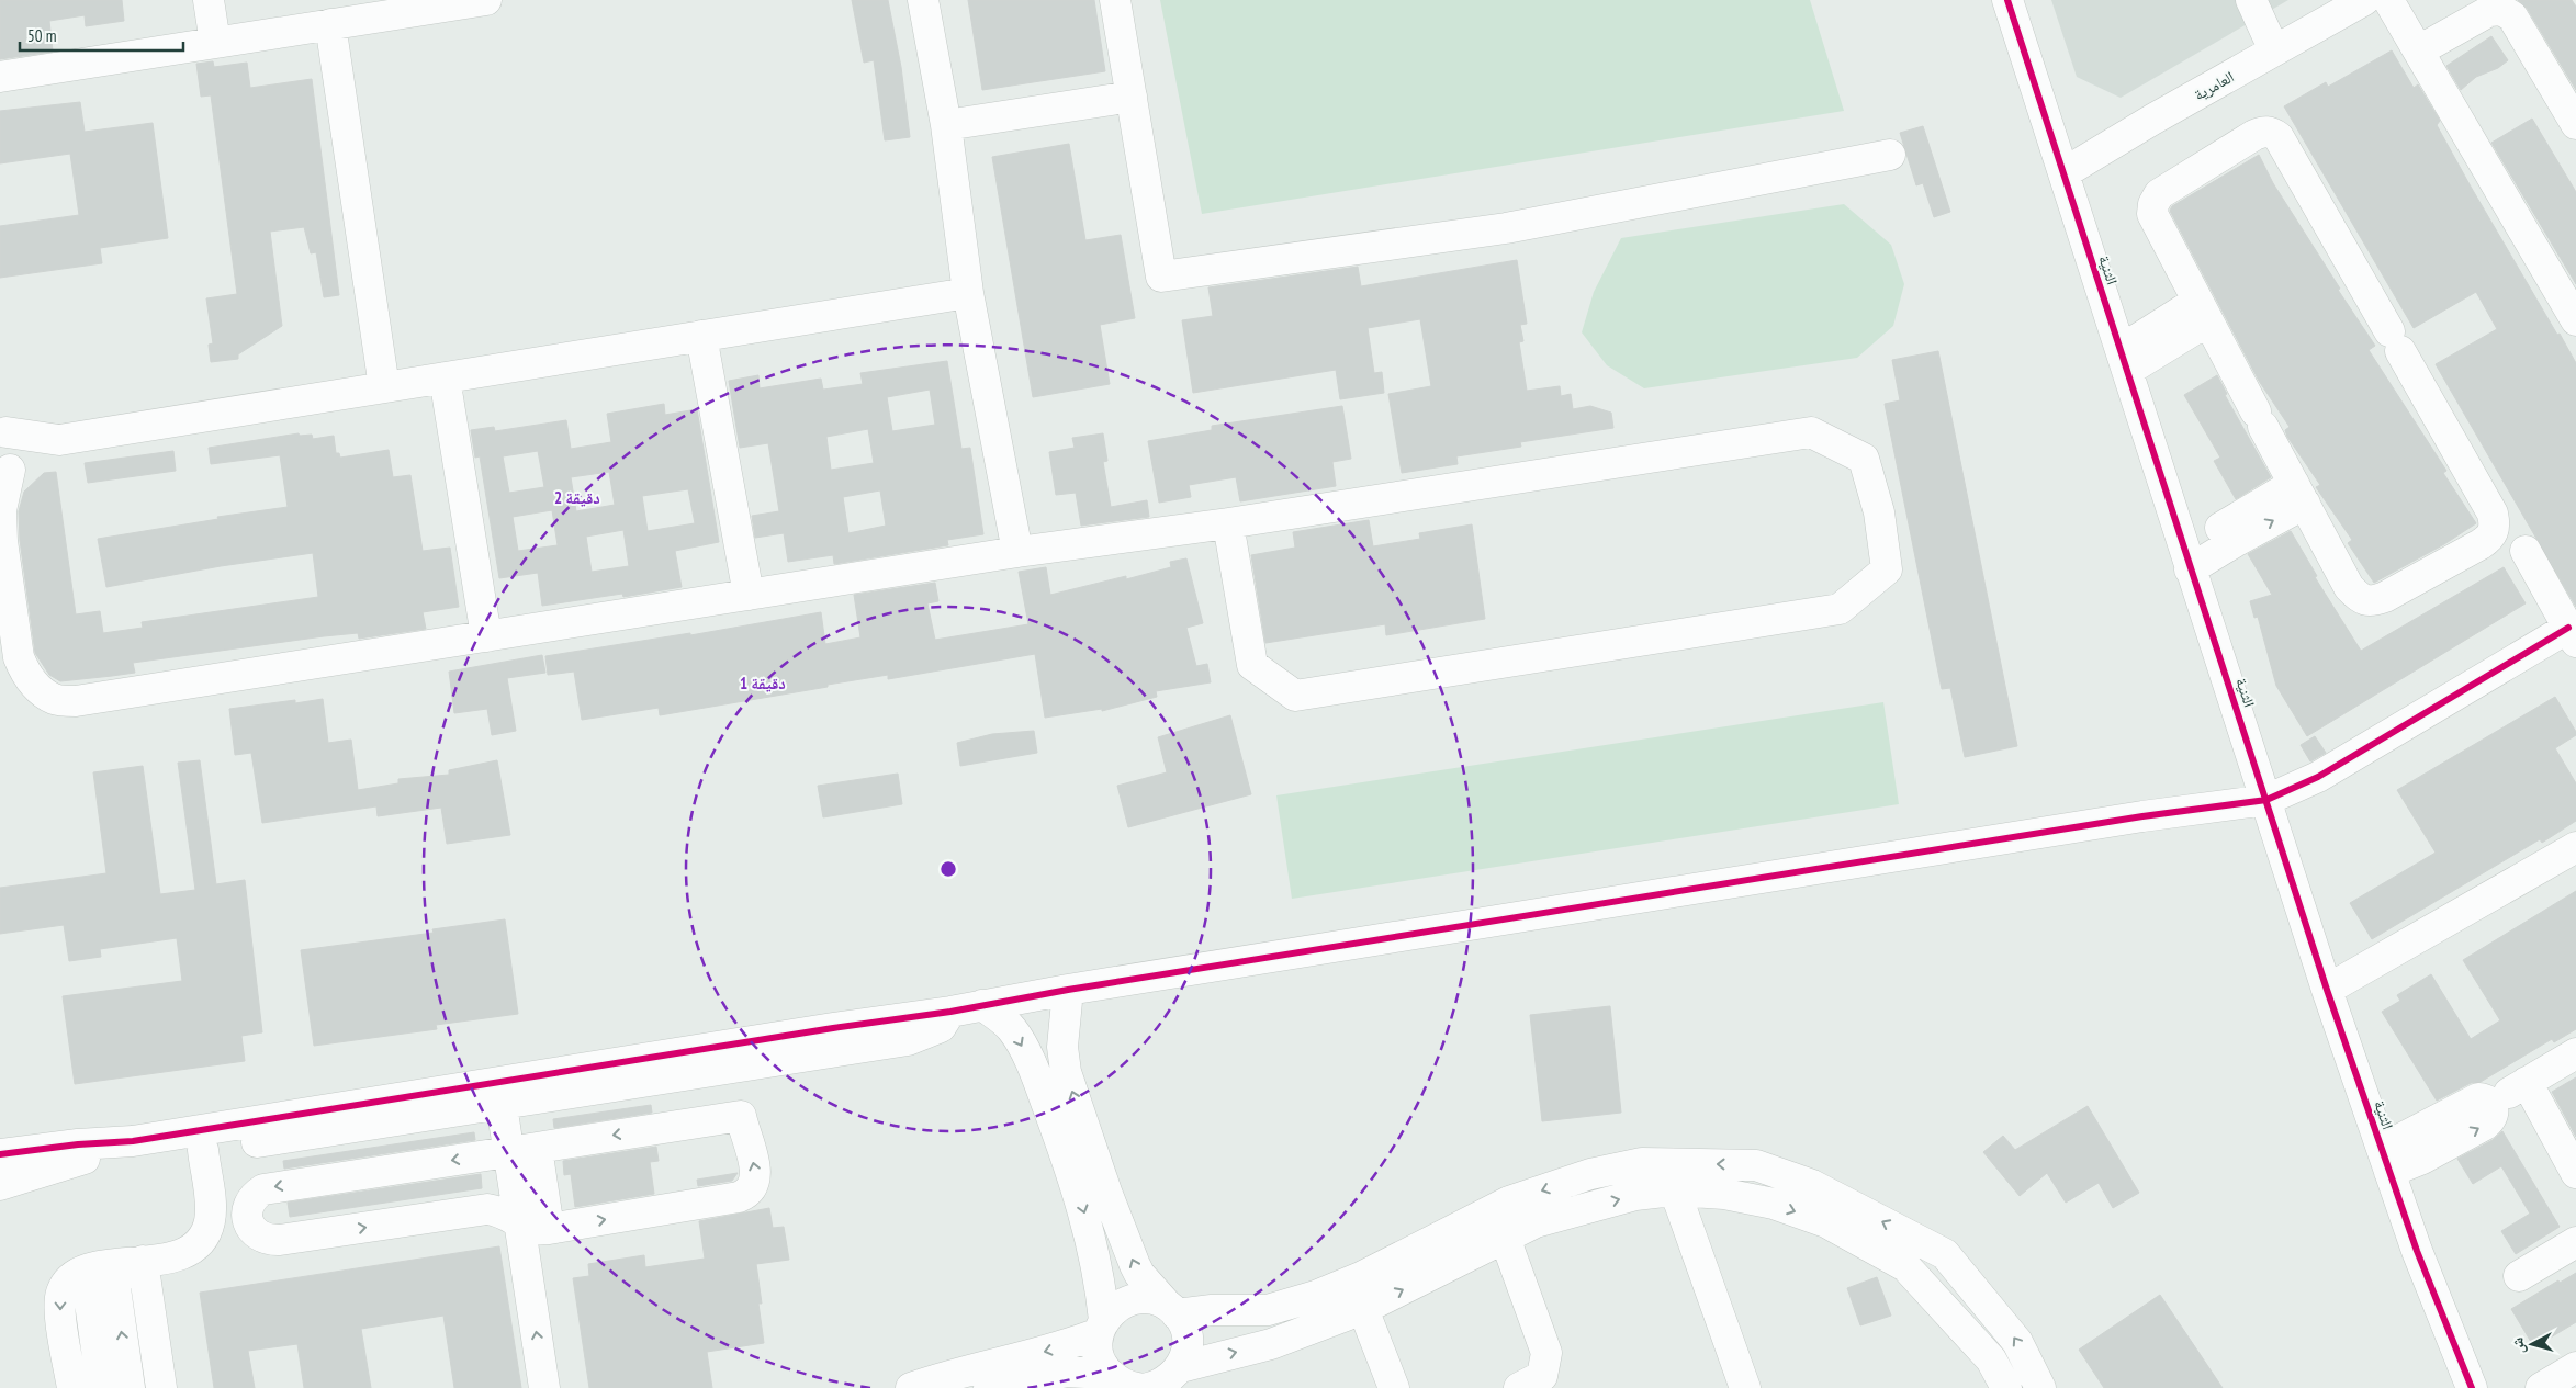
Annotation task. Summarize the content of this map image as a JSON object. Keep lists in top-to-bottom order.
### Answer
{
  "streets": {
    "street": ["العامرية", "الثنية"]
  },
  "crossings": [
    ["العامرية", "الثنية"]
  ],
  "scale_bar": "50 m",
  "north": "left",
  "rings": ["2 دقيقة", "1 دقيقة"]
}
